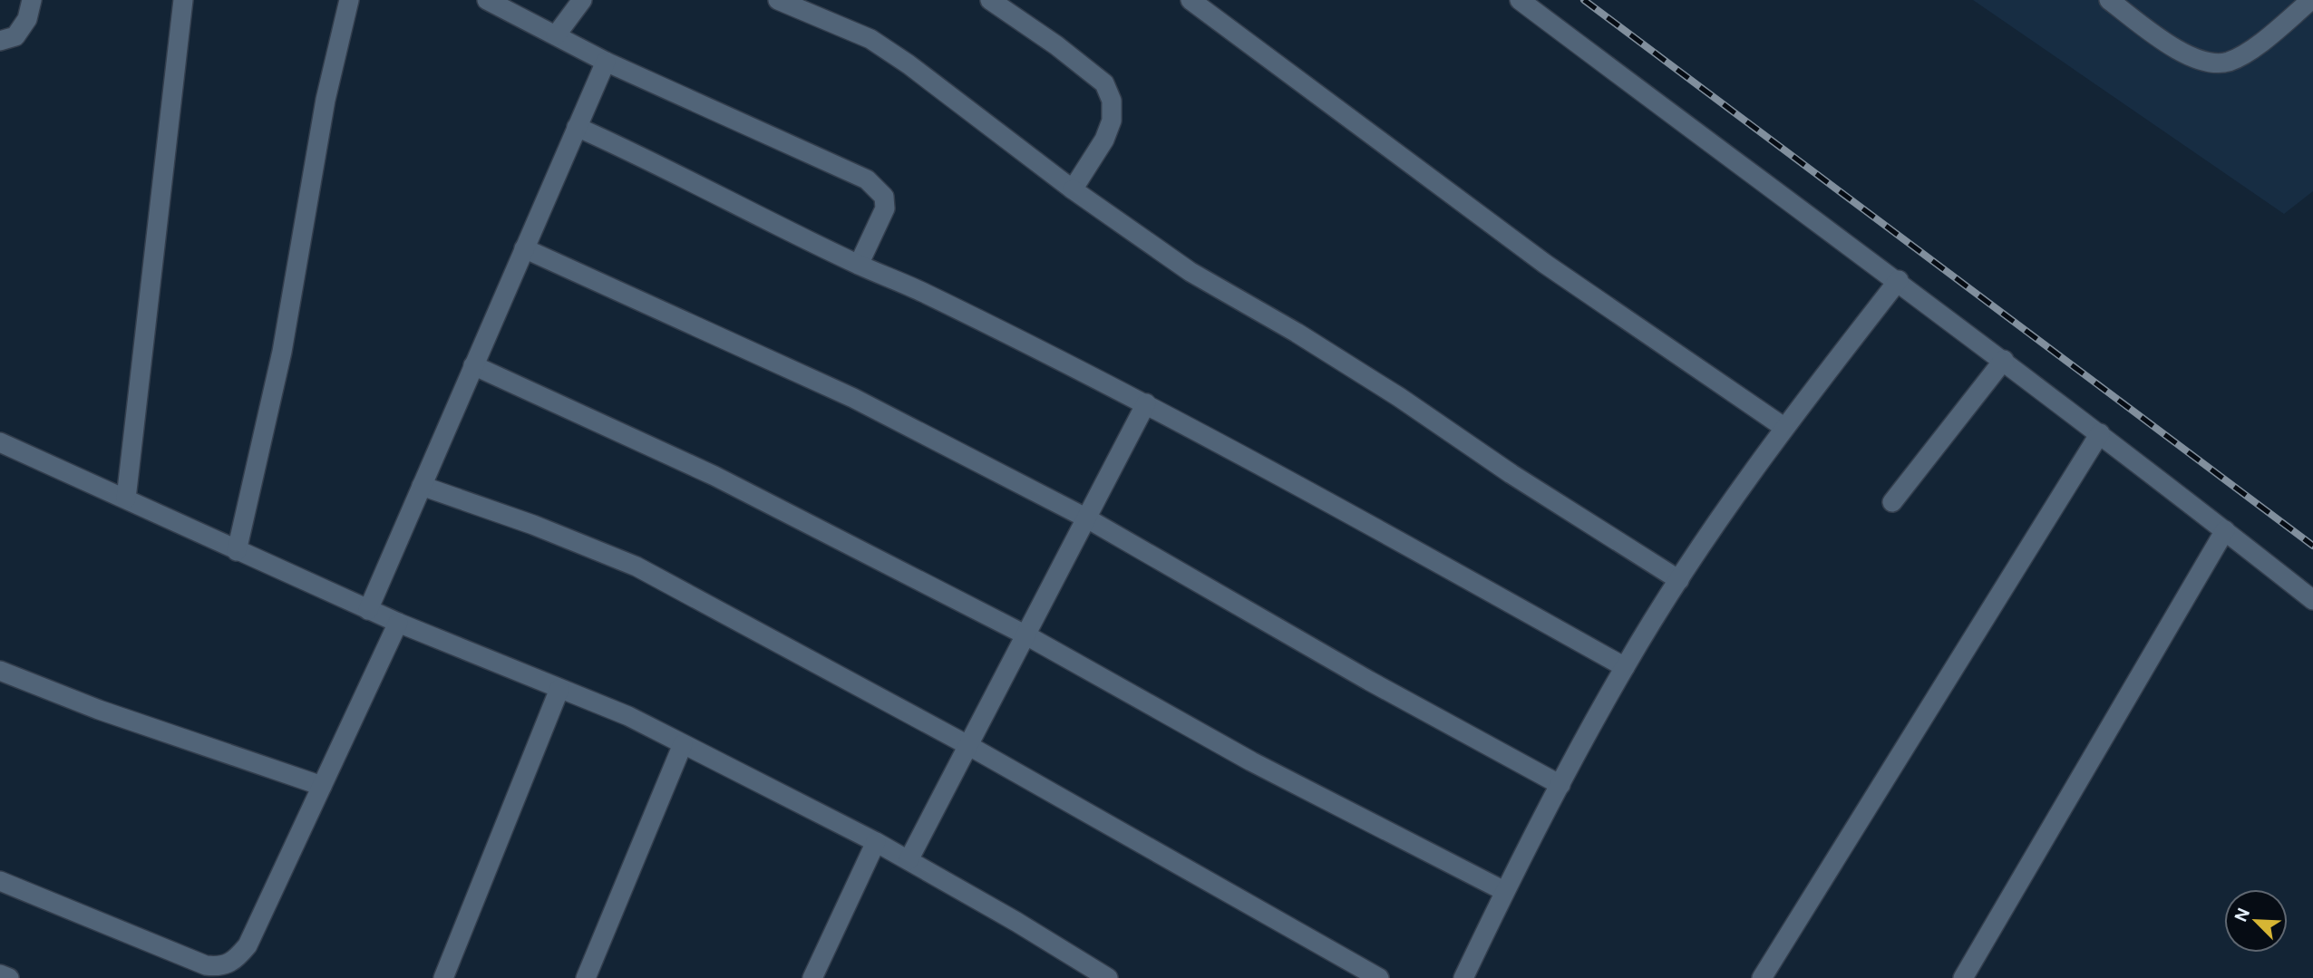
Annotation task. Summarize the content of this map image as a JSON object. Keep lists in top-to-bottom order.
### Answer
{
  "north": "top left"
}
